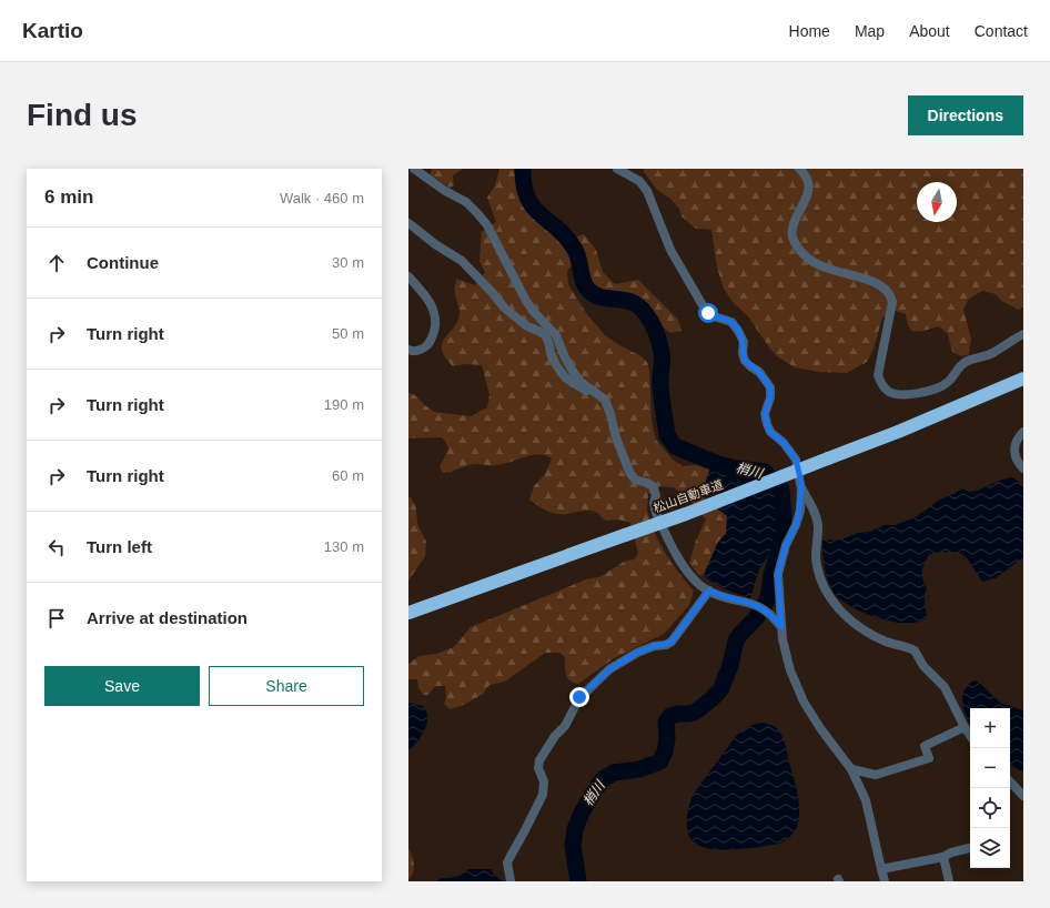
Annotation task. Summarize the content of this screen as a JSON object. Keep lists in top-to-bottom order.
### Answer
{
  "streets": {
    "highway": ["松山自動車道"]
  },
  "water": ["梢川"],
  "north": "bottom",
  "page": {
    "header": "Kartio",
    "nav": [
      "Home",
      "Map",
      "About",
      "Contact"
    ],
    "buttons": [
      "Directions",
      ["Save", "Share"]
    ],
    "title": "Find us",
    "heading": ["6 min", "Walk · 460 m"],
    "list": [
      ["Continue", "30 m"],
      ["Turn right", "50 m"],
      ["Turn right", "190 m"],
      ["Turn right", "60 m"],
      ["Turn left", "130 m"],
      "Arrive at destination"
    ],
    "map_buttons": ["+", "−"]
  }
}
